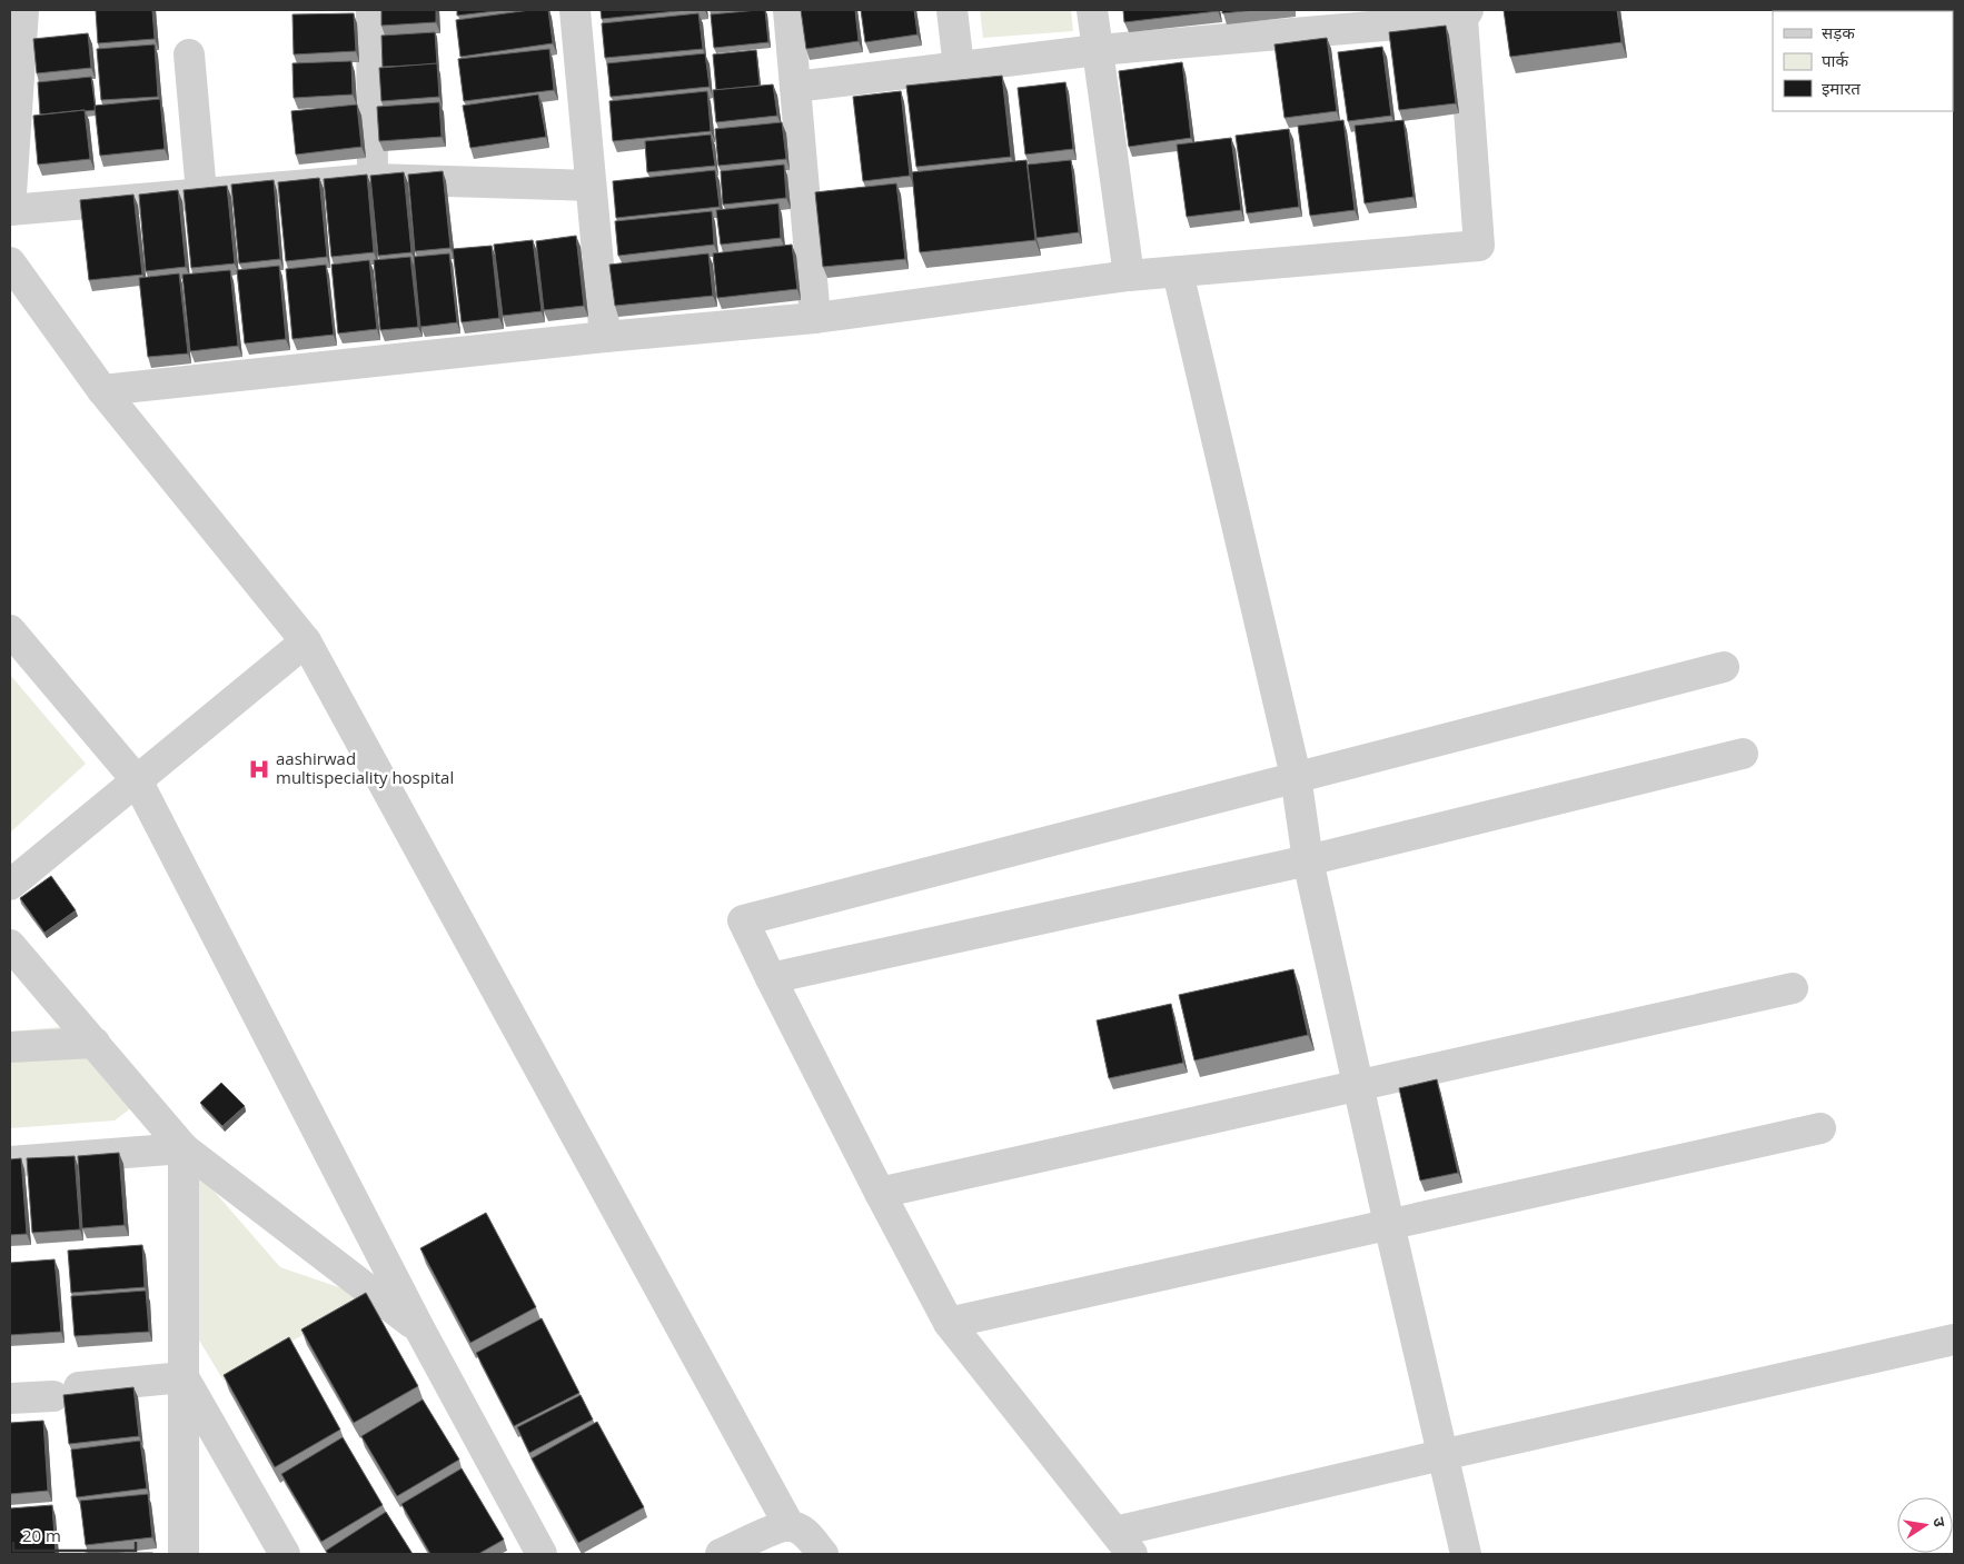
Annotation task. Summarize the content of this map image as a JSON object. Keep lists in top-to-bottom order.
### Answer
{
  "places": {
    "hospital": ["aashirwad multispeciality hospital"]
  },
  "legend": ["सड़क", "पार्क", "इमारत"],
  "scale_bar": "20 m",
  "north": "right"
}
